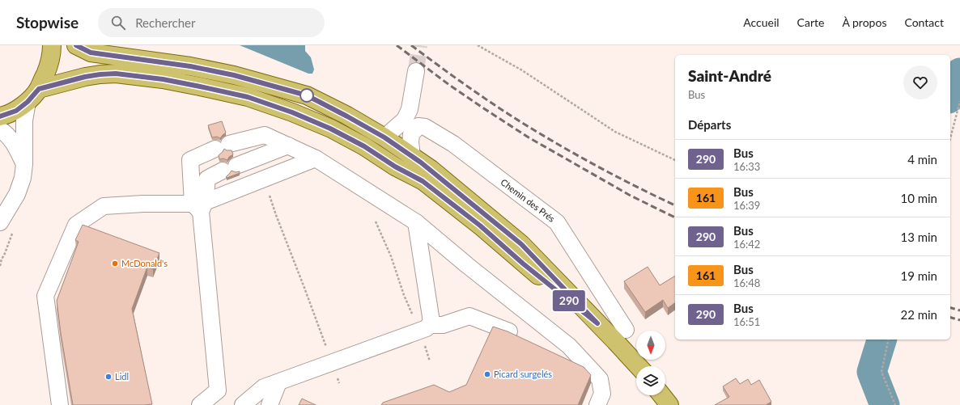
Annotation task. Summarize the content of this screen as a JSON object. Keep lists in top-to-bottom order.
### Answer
{
  "streets": {
    "street": ["Chemin des Prés"]
  },
  "places": ["McDonald's", "Picard surgelés", "Lidl"],
  "lines": ["bus line 290"],
  "north": "bottom",
  "page": {
    "header": "Stopwise",
    "search": "Rechercher",
    "nav": [
      "Accueil",
      "Carte",
      "À propos",
      "Contact"
    ],
    "on_map": "290",
    "heading": [
      ["Saint-André", "Bus"],
      "Départs"
    ],
    "list": [
      {
        "mark": "290",
        "name": "Bus",
        "note": "16:33",
        "value": "4 min"
      },
      {
        "mark": "161",
        "name": "Bus",
        "note": "16:39",
        "value": "10 min"
      },
      {
        "mark": "290",
        "name": "Bus",
        "note": "16:42",
        "value": "13 min"
      },
      {
        "mark": "161",
        "name": "Bus",
        "note": "16:48",
        "value": "19 min"
      },
      {
        "mark": "290",
        "name": "Bus",
        "note": "16:51",
        "value": "22 min"
      }
    ]
  }
}
